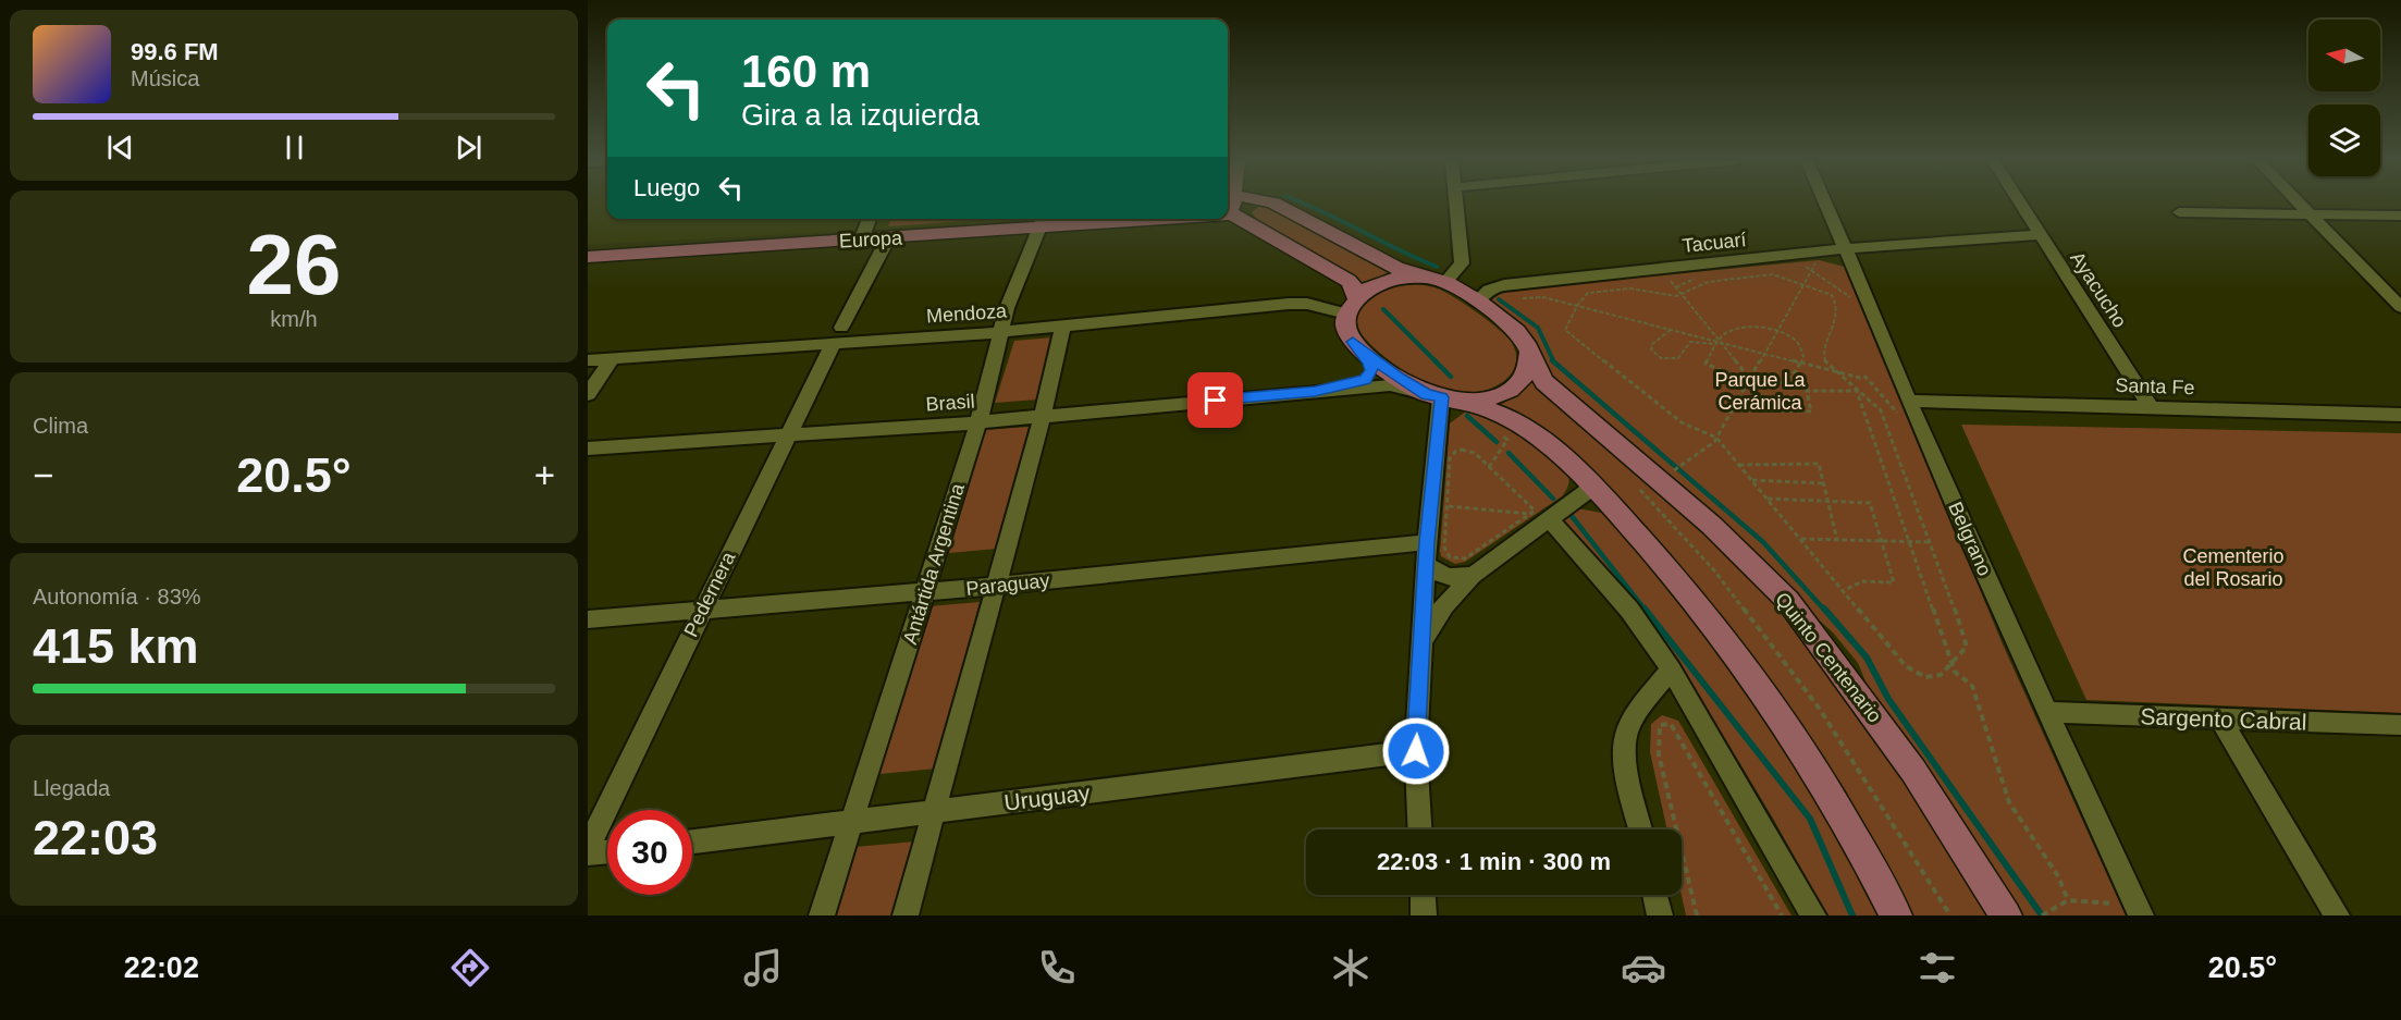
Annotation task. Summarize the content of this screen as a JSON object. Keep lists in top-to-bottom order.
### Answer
{
  "streets": {
    "main road": ["Europa", "Quinto Centenario"],
    "street": [
      "Tacuarí",
      "Ayacucho",
      "Mendoza",
      "Santa Fe",
      "Brasil",
      "Belgrano",
      "Antártida Argentina",
      "Paraguay",
      "Pedernera",
      "Sargento Cabral",
      "Uruguay"
    ]
  },
  "crossings": [
    ["Europa", "Antártida Argentina"],
    ["Europa", "Pedernera"],
    ["Tacuarí", "Ayacucho"],
    ["Tacuarí", "Mendoza"],
    ["Tacuarí", "Brasil"],
    ["Tacuarí", "Belgrano"],
    ["Tacuarí", "Quinto Centenario"],
    ["Ayacucho", "Santa Fe"],
    ["Mendoza", "Brasil"],
    ["Mendoza", "Antártida Argentina"],
    ["Mendoza", "Pedernera"],
    ["Mendoza", "Quinto Centenario"],
    ["Santa Fe", "Belgrano"],
    ["Brasil", "Antártida Argentina"],
    ["Brasil", "Pedernera"],
    ["Brasil", "Quinto Centenario"],
    ["Belgrano", "Sargento Cabral"],
    ["Antártida Argentina", "Paraguay"],
    ["Antártida Argentina", "Uruguay"],
    ["Paraguay", "Pedernera"]
  ],
  "parks": ["Parque La Cerámica", "Cementerio del Rosario"],
  "north": "left",
  "page": {
    "turn": ["160 m", "Gira a la izquierda"],
    "song": ["99.6 FM", "Música"],
    "then": "Luego",
    "tile": [
      ["26", "km/h"],
      "Clima",
      ["Autonomía · 83%", "415 km"],
      ["Llegada", "22:03"]
    ],
    "heat": ["−", "20.5°", "+"],
    "limit": "30",
    "trip": "22:03 · 1 min · 300 m",
    "tabs": ["22:02", "20.5°"]
  }
}
